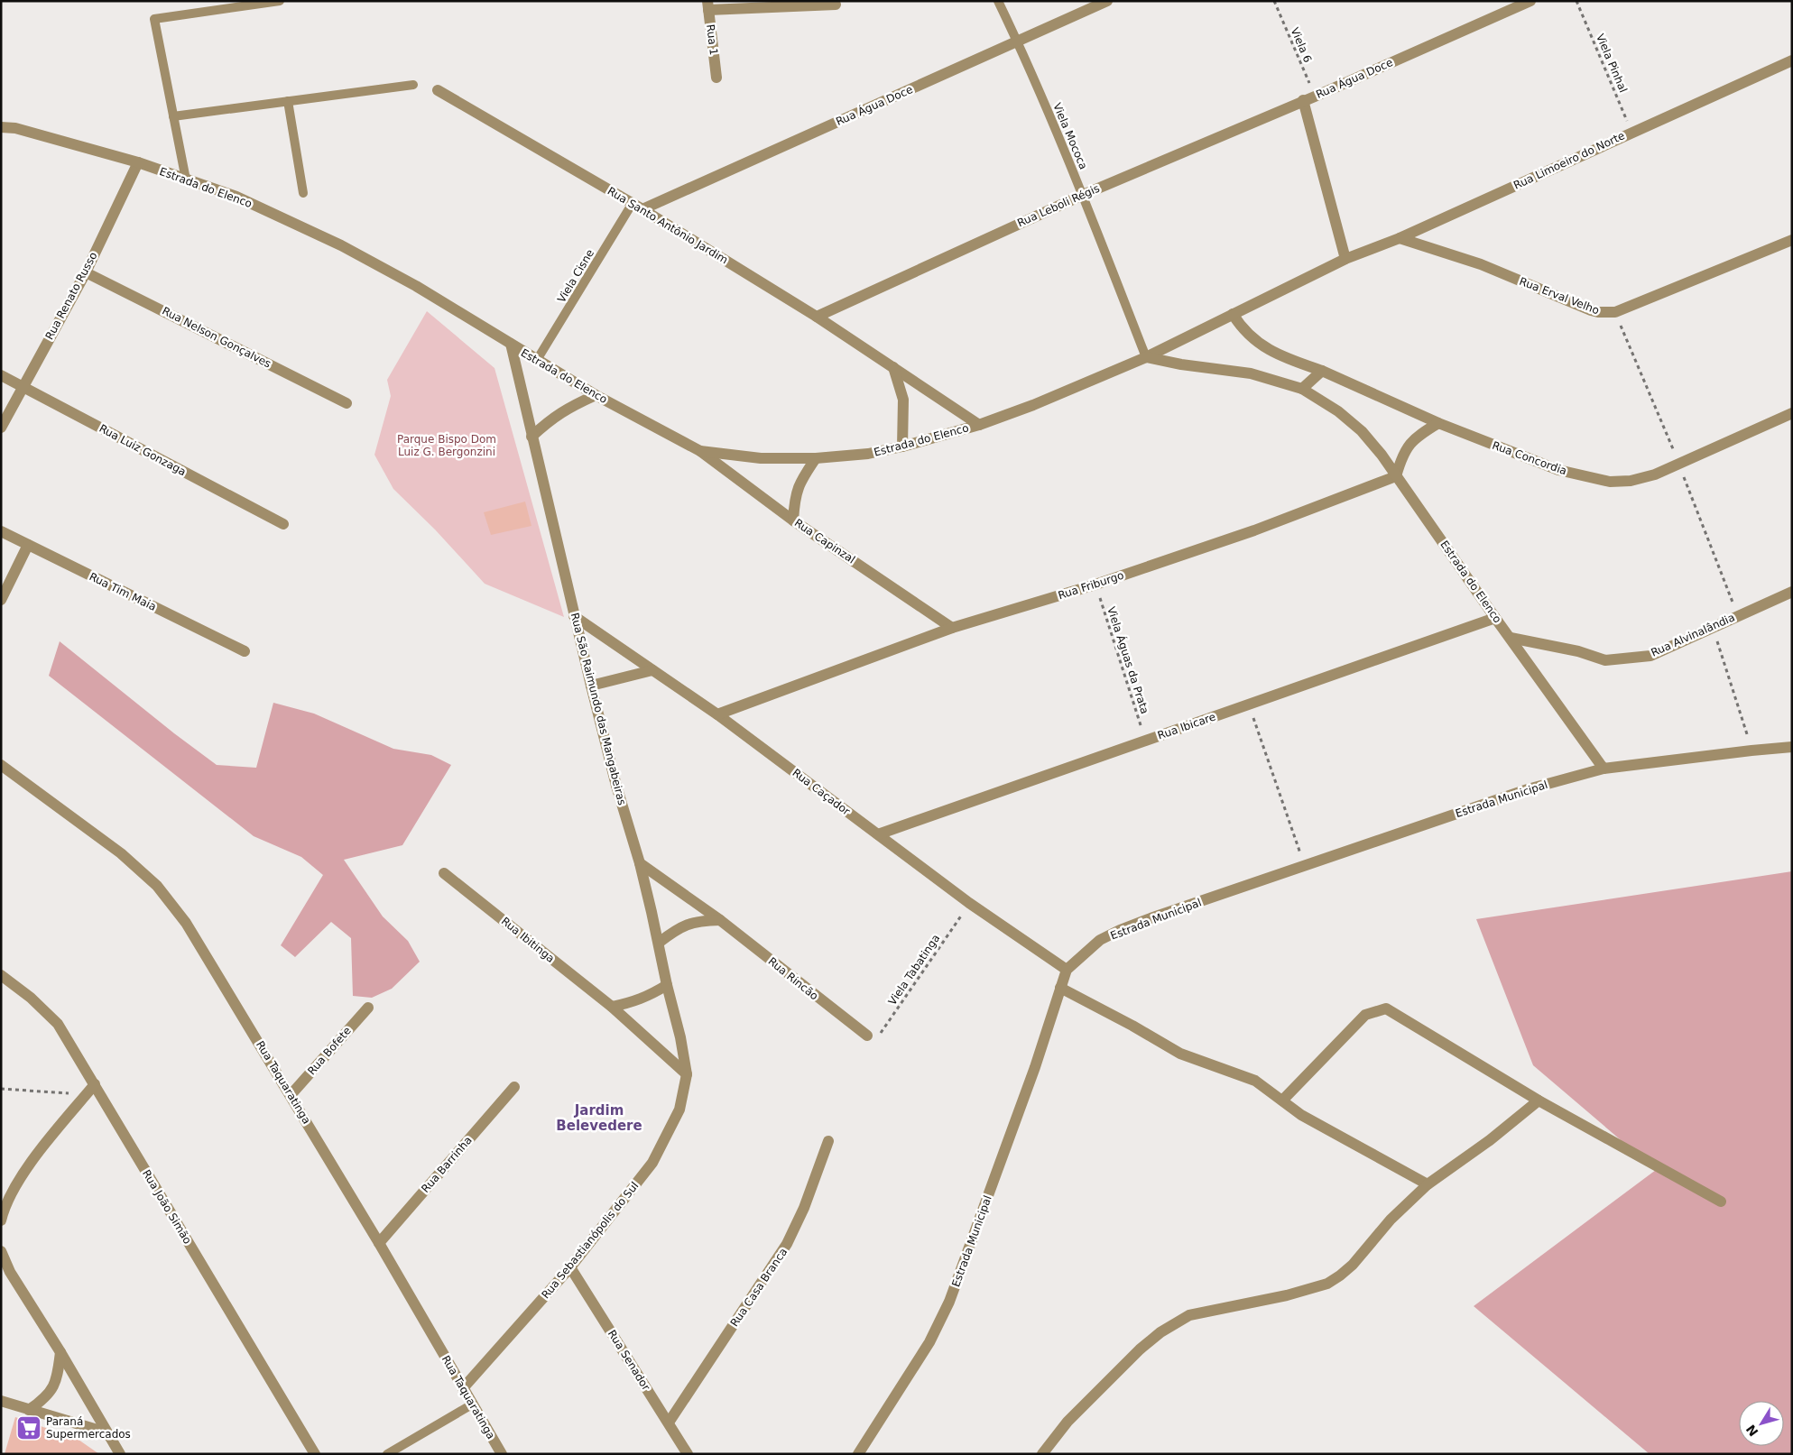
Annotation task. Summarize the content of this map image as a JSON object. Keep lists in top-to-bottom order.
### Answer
{
  "streets": {
    "street": [
      "Rua 1",
      "Rua Água Doce",
      "Rua Limoeiro do Norte",
      "Estrada do Elenco",
      "Rua Leboli Régis",
      "Rua Santo Antônio Jardim",
      "Rua Renato Russo",
      "Rua Erval Velho",
      "Rua Nelson Gonçalves",
      "Rua Luiz Gonzaga",
      "Rua Concordia",
      "Rua Capinzal",
      "Rua Friburgo",
      "Rua Tim Maia",
      "Rua Alvinalândia",
      "Rua São Raimundo das Mangabeiras",
      "Rua Ibicare",
      "Rua Caçador",
      "Estrada Municipal",
      "Rua Ibitinga",
      "Rua Rincão",
      "Rua Bofete",
      "Rua Taquaratinga",
      "Rua Barrinha",
      "Rua João Simão",
      "Rua Sebastianópolis do Sul",
      "Rua Casa Branca",
      "Rua Senador"
    ],
    "lane": ["Viela Mococa", "Viela Cisne"],
    "path": [
      "Viela 6",
      "Viela Pinhal",
      "Viela Águas da Prata",
      "Viela Tabatinga"
    ]
  },
  "crossings": [
    ["Viela 6", "Rua Água Doce"],
    ["Viela Pinhal", "Rua Limoeiro do Norte"],
    ["Rua Água Doce", "Viela Mococa"],
    ["Rua Água Doce", "Rua Limoeiro do Norte"],
    ["Rua Água Doce", "Estrada do Elenco"],
    ["Rua Água Doce", "Rua Leboli Régis"],
    ["Rua Água Doce", "Rua Santo Antônio Jardim"],
    ["Rua Água Doce", "Viela Cisne"],
    ["Viela Mococa", "Estrada do Elenco"],
    ["Viela Mococa", "Rua Leboli Régis"],
    ["Rua Limoeiro do Norte", "Estrada do Elenco"],
    ["Rua Limoeiro do Norte", "Rua Erval Velho"],
    ["Estrada do Elenco", "Rua Santo Antônio Jardim"],
    ["Estrada do Elenco", "Viela Cisne"],
    ["Estrada do Elenco", "Rua Renato Russo"],
    ["Estrada do Elenco", "Rua Capinzal"],
    ["Estrada do Elenco", "Rua Friburgo"],
    ["Estrada do Elenco", "Rua Alvinalândia"],
    ["Estrada do Elenco", "Rua São Raimundo das Mangabeiras"],
    ["Estrada do Elenco", "Rua Ibicare"],
    ["Estrada do Elenco", "Estrada Municipal"],
    ["Rua Leboli Régis", "Rua Santo Antônio Jardim"],
    ["Rua Santo Antônio Jardim", "Viela Cisne"],
    ["Rua Renato Russo", "Rua Nelson Gonçalves"],
    ["Rua Renato Russo", "Rua Luiz Gonzaga"],
    ["Rua Capinzal", "Rua Friburgo"],
    ["Rua Friburgo", "Viela Águas da Prata"],
    ["Rua Friburgo", "Rua Caçador"],
    ["Viela Águas da Prata", "Rua Ibicare"],
    ["Rua São Raimundo das Mangabeiras", "Rua Caçador"],
    ["Rua São Raimundo das Mangabeiras", "Rua Ibitinga"],
    ["Rua São Raimundo das Mangabeiras", "Rua Rincão"],
    ["Rua São Raimundo das Mangabeiras", "Rua Sebastianópolis do Sul"],
    ["Rua Ibicare", "Rua Caçador"],
    ["Rua Caçador", "Estrada Municipal"],
    ["Rua Caçador", "Viela Tabatinga"],
    ["Rua Ibitinga", "Rua Sebastianópolis do Sul"],
    ["Viela Tabatinga", "Rua Rincão"],
    ["Rua Bofete", "Rua Taquaratinga"],
    ["Rua Taquaratinga", "Rua Barrinha"],
    ["Rua Taquaratinga", "Rua Sebastianópolis do Sul"],
    ["Rua Sebastianópolis do Sul", "Rua Senador"],
    ["Rua Casa Branca", "Rua Senador"]
  ],
  "districts": ["Jardim Belevedere"],
  "parks": ["Parque Bispo Dom Luiz G. Bergonzini"],
  "places": {
    "supermarket": ["Paraná Supermercados"]
  },
  "north": "bottom left"
}
